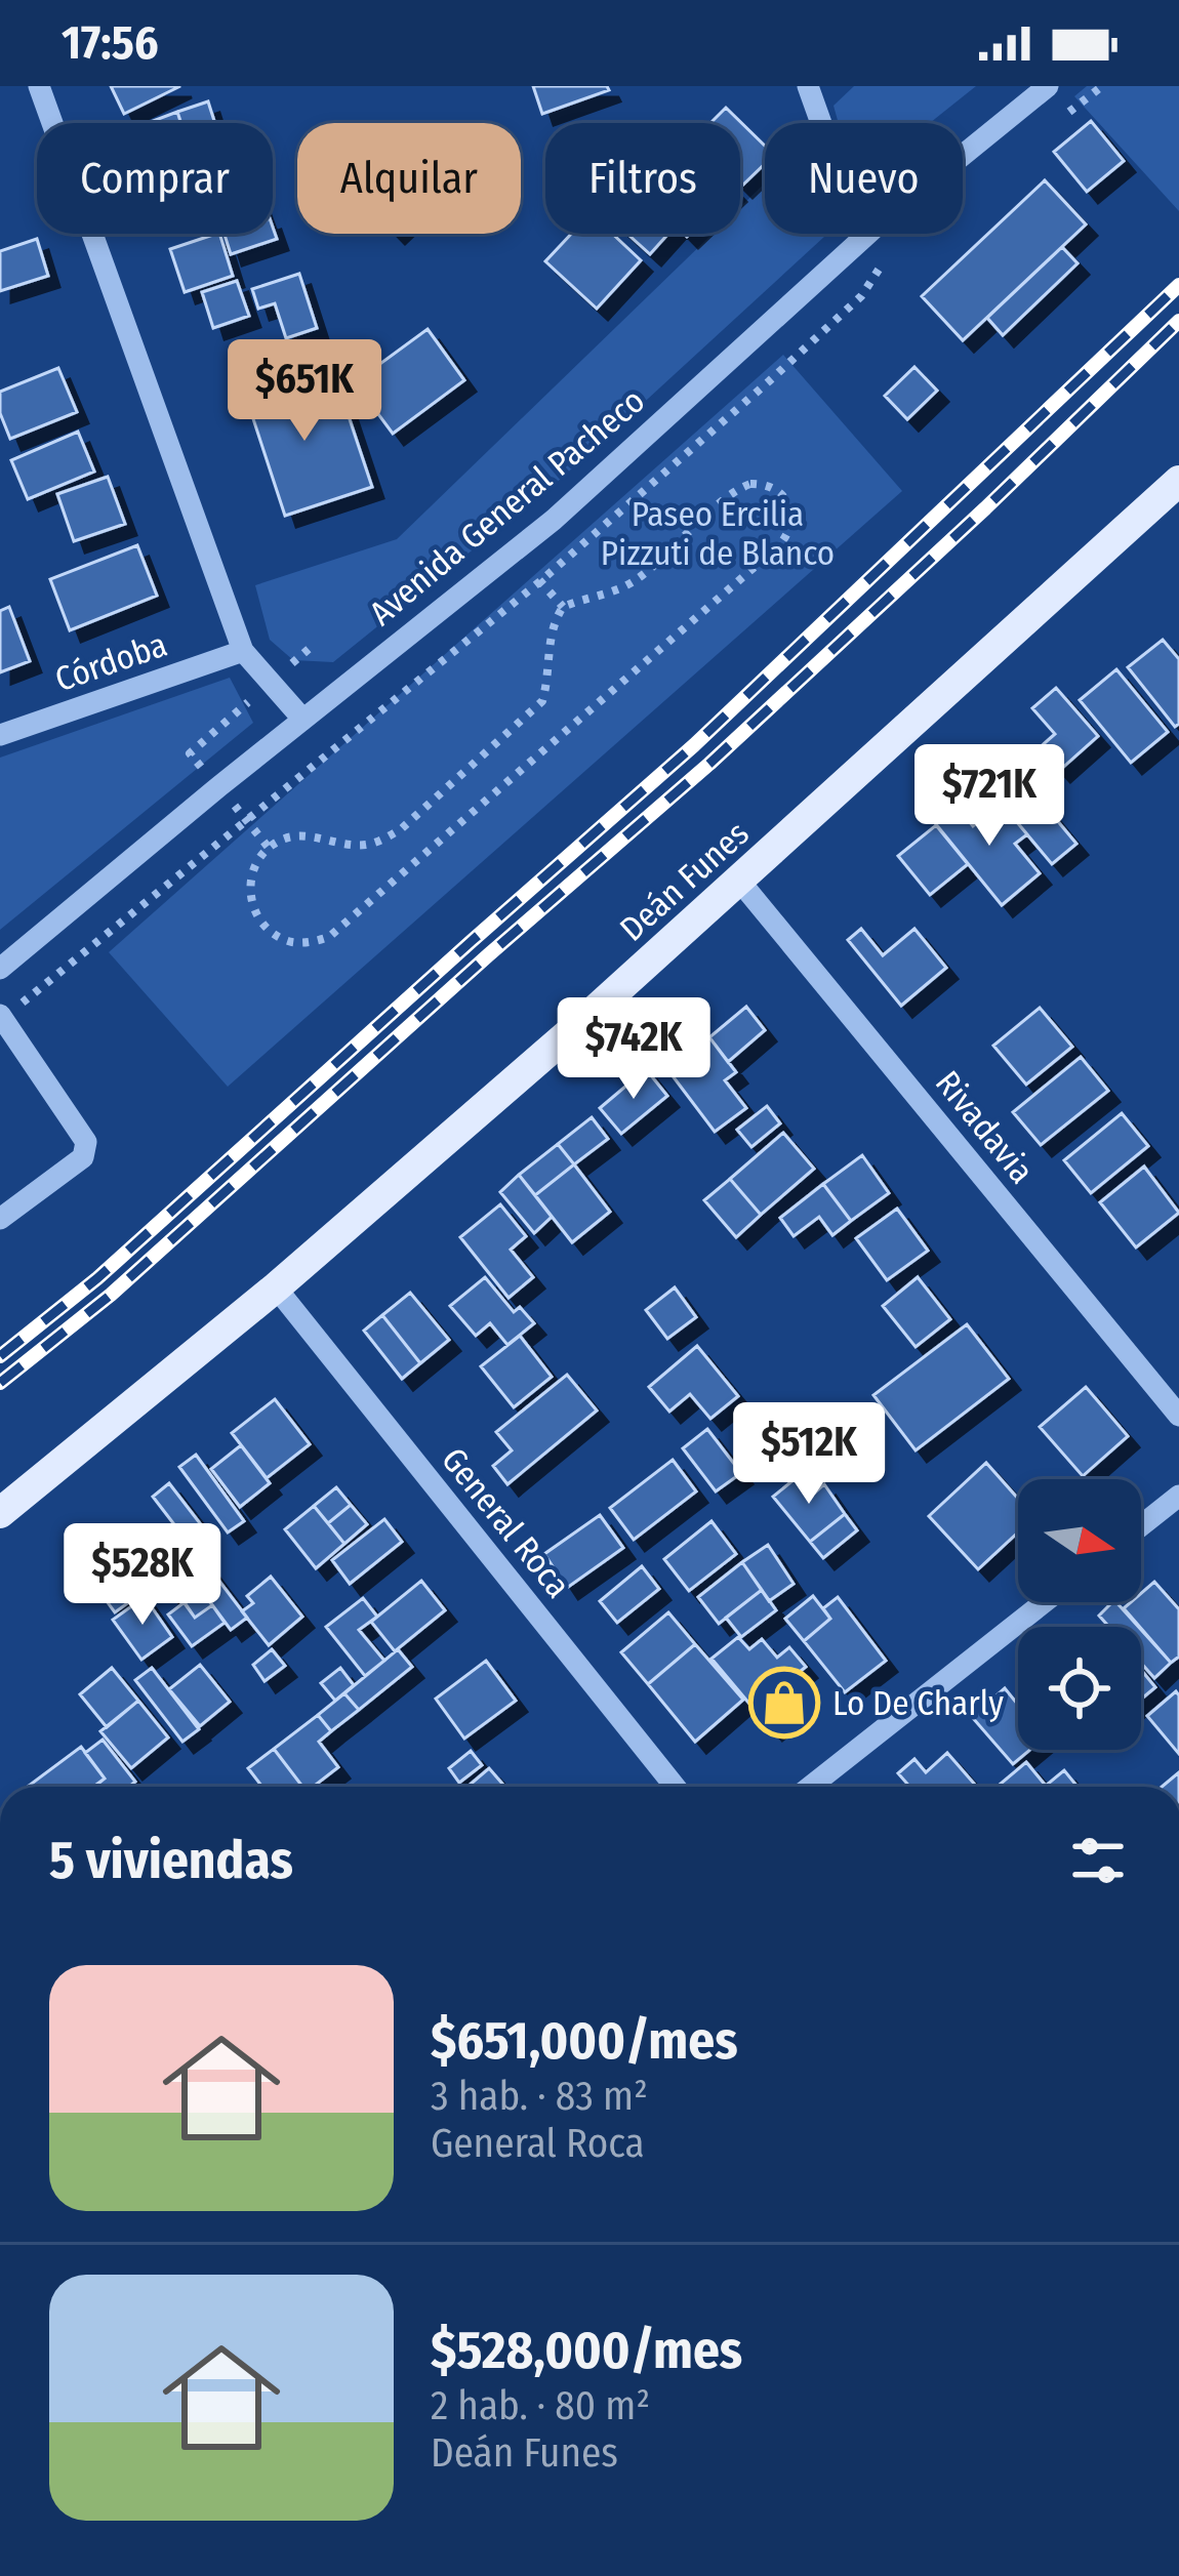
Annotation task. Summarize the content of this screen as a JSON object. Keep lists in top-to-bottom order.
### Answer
{
  "streets": {
    "main road": ["Deán Funes"],
    "street": [
      "Avenida General Pacheco",
      "Córdoba",
      "Rivadavia",
      "General Roca"
    ]
  },
  "crossings": [
    ["Deán Funes", "Rivadavia"],
    ["Deán Funes", "General Roca"]
  ],
  "parks": ["Paseo Ercilia Pizzuti de Blanco"],
  "places": {
    "shop": ["Lo De Charly"]
  },
  "north": "right",
  "page": {
    "status": "17:56",
    "chip": [
      "Comprar",
      "Alquilar",
      "Filtros",
      "Nuevo"
    ],
    "price": [
      "$651K",
      "$721K",
      "$742K",
      "$512K",
      "$528K"
    ],
    "heading": "5 viviendas",
    "list": [
      {
        "name": "$651,000/mes",
        "note": "3 hab. · 83 m² · General Roca"
      },
      {
        "name": "$528,000/mes",
        "note": "2 hab. · 80 m² · Deán Funes"
      }
    ]
  }
}
